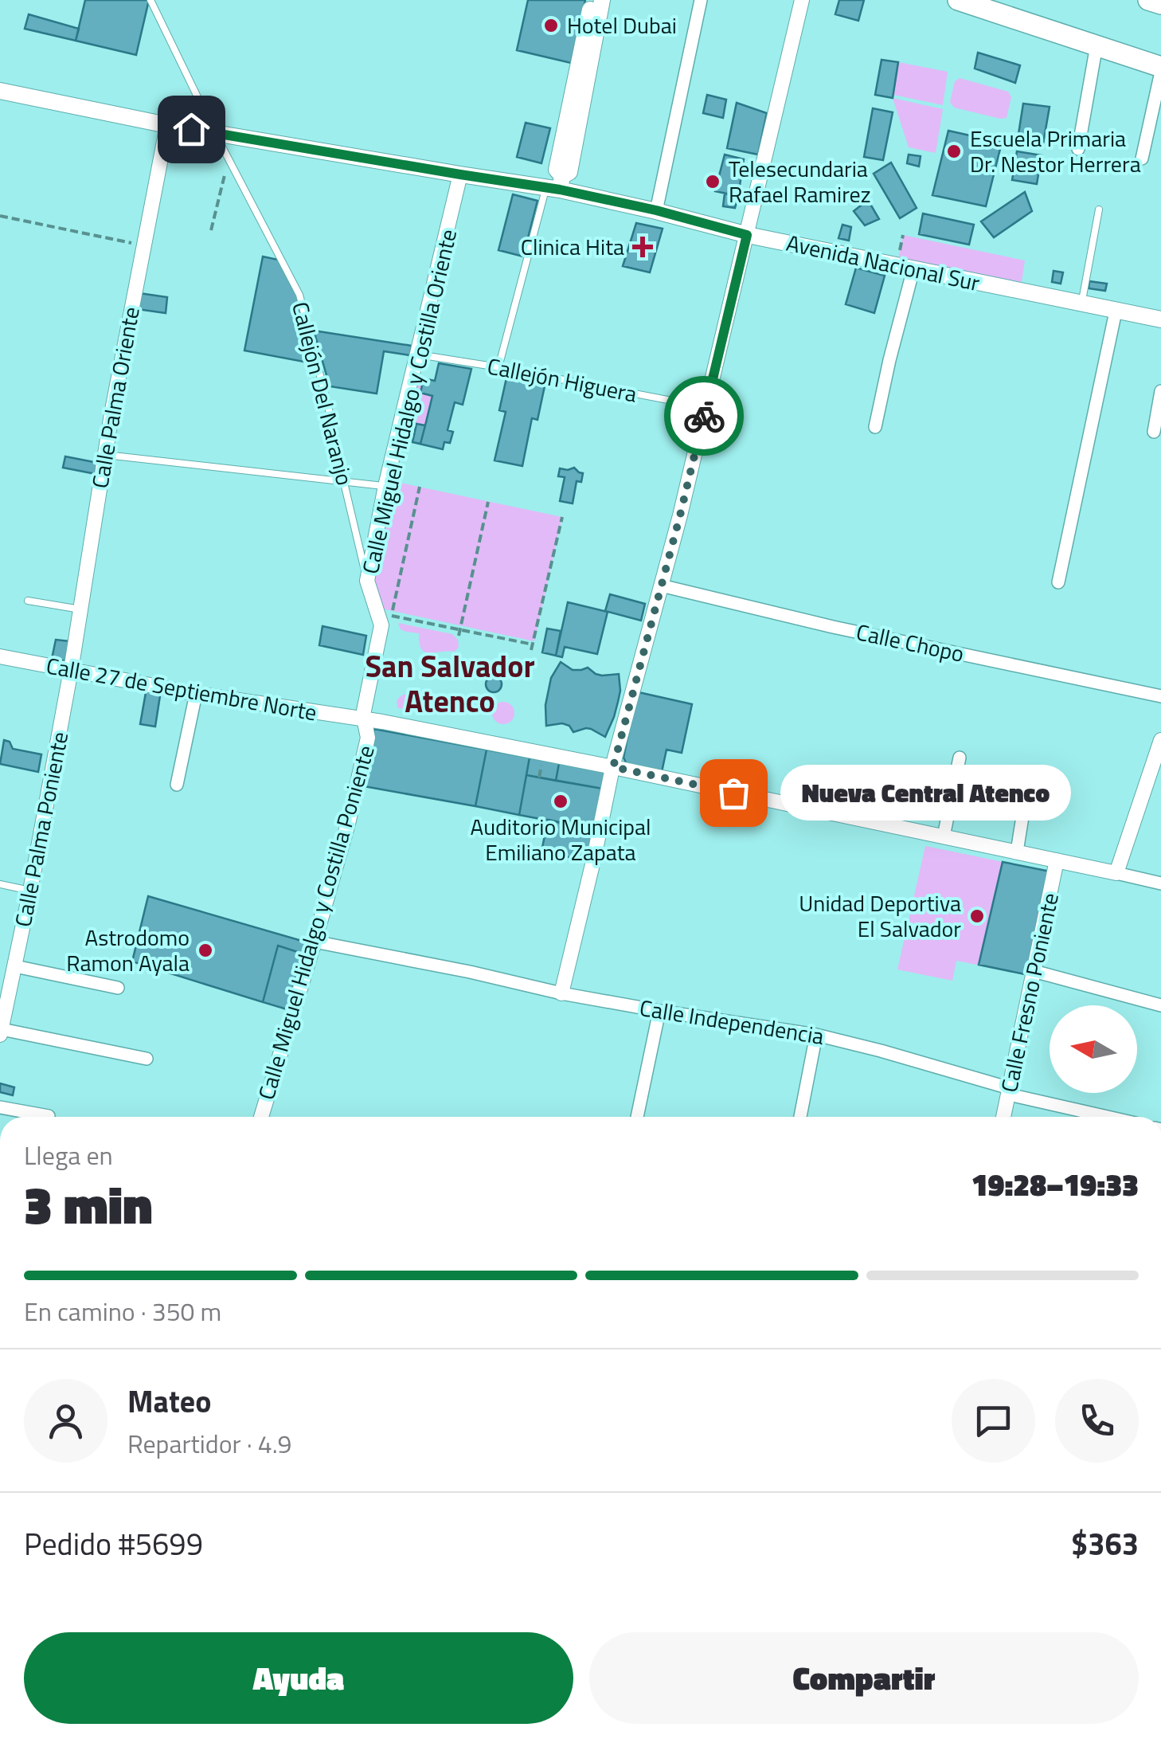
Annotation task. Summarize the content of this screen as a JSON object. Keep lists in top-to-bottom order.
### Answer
{
  "streets": {
    "main road": ["Avenida Nacional Sur"],
    "street": [
      "Calle Palma Oriente",
      "Calle Miguel Hidalgo y Costilla Oriente",
      "Calle Chopo",
      "Calle 27 de Septiembre Norte",
      "Calle Palma Poniente",
      "Calle Miguel Hidalgo y Costilla Poniente",
      "Calle Fresno Poniente",
      "Calle Independencia"
    ],
    "lane": ["Callejón Higuera", "Callejón Del Naranjo"]
  },
  "crossings": [
    ["Avenida Nacional Sur", "Callejón Del Naranjo"],
    ["Avenida Nacional Sur", "Calle Palma Oriente"],
    ["Avenida Nacional Sur", "Calle Miguel Hidalgo y Costilla Oriente"],
    ["Callejón Higuera", "Calle Miguel Hidalgo y Costilla Oriente"],
    ["Callejón Del Naranjo", "Calle Miguel Hidalgo y Costilla Oriente"],
    ["Calle Palma Oriente", "Calle 27 de Septiembre Norte"],
    ["Calle Palma Oriente", "Calle Palma Poniente"],
    ["Calle Miguel Hidalgo y Costilla Oriente", "Calle 27 de Septiembre Norte"],
    ["Calle Miguel Hidalgo y Costilla Oriente", "Calle Miguel Hidalgo y Costilla Poniente"],
    ["Calle 27 de Septiembre Norte", "Calle Palma Poniente"],
    ["Calle 27 de Septiembre Norte", "Calle Miguel Hidalgo y Costilla Poniente"],
    ["Calle 27 de Septiembre Norte", "Calle Fresno Poniente"],
    ["Calle Miguel Hidalgo y Costilla Poniente", "Calle Independencia"],
    ["Calle Fresno Poniente", "Calle Independencia"]
  ],
  "districts": ["San Salvador Atenco"],
  "places": {
    "other": [
      "Hotel Dubai",
      "Escuela Primaria Dr. Nestor Herrera",
      "Telesecundaria Rafael Ramirez",
      "Nueva Central Atenco",
      "Auditorio Municipal Emiliano Zapata",
      "Unidad Deportiva El Salvador",
      "Astrodomo Ramon Ayala"
    ],
    "health": ["Clinica Hita"]
  },
  "north": "left",
  "page": {
    "bubble": "Nueva Central Atenco",
    "heading": ["3 min", "Llega en", "19:28–19:33"],
    "panel": [
      "Mateo",
      "Repartidor · 4.9",
      "Pedido #5699",
      "$363"
    ],
    "bar": "En camino · 350 m",
    "buttons": ["Ayuda", "Compartir"]
  }
}
